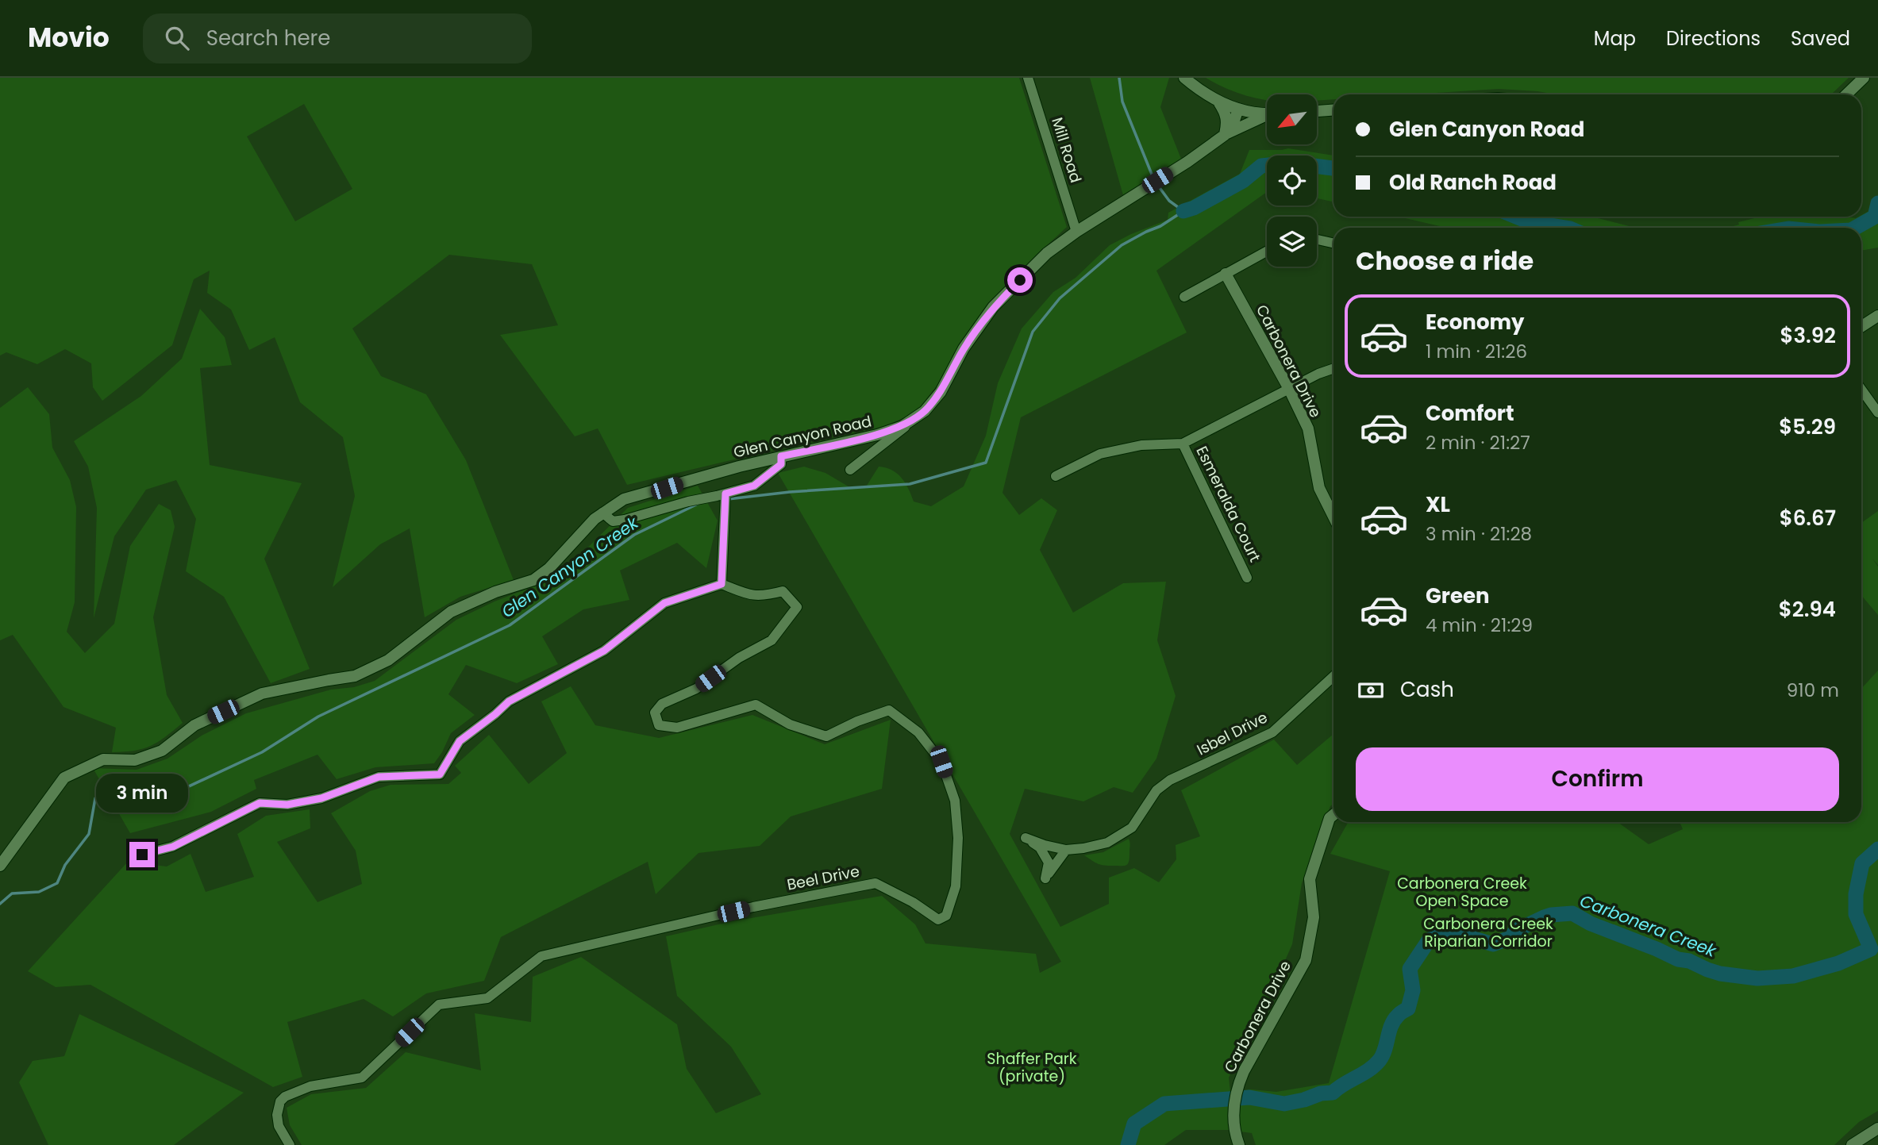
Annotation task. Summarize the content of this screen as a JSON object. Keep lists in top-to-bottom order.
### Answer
{
  "streets": {
    "street": [
      "Mill Road",
      "Carbonera Drive",
      "Glen Canyon Road",
      "Esmeralda Court",
      "Isbel Drive",
      "Beel Drive"
    ]
  },
  "crossings": [
    ["Mill Road", "Glen Canyon Road"]
  ],
  "water": ["Glen Canyon Creek", "Carbonera Creek"],
  "parks": ["Carbonera Creek Open Space", "Carbonera Creek Riparian Corridor", "Shaffer Park (private)"],
  "north": "bottom left",
  "page": {
    "header": "Movio",
    "search": "Search here",
    "nav": ["Map", "Directions", "Saved"],
    "banner": ["Glen Canyon Road", "Old Ranch Road"],
    "heading": "Choose a ride",
    "list": [
      {
        "name": "Economy",
        "note": "1 min · 21:26",
        "value": "$3.92"
      },
      {
        "name": "Comfort",
        "note": "2 min · 21:27",
        "value": "$5.29"
      },
      {
        "name": "XL",
        "note": "3 min · 21:28",
        "value": "$6.67"
      },
      {
        "name": "Green",
        "note": "4 min · 21:29",
        "value": "$2.94"
      }
    ],
    "pay": ["Cash", "910 m"],
    "buttons": "Confirm",
    "bubble": "3 min"
  }
}
